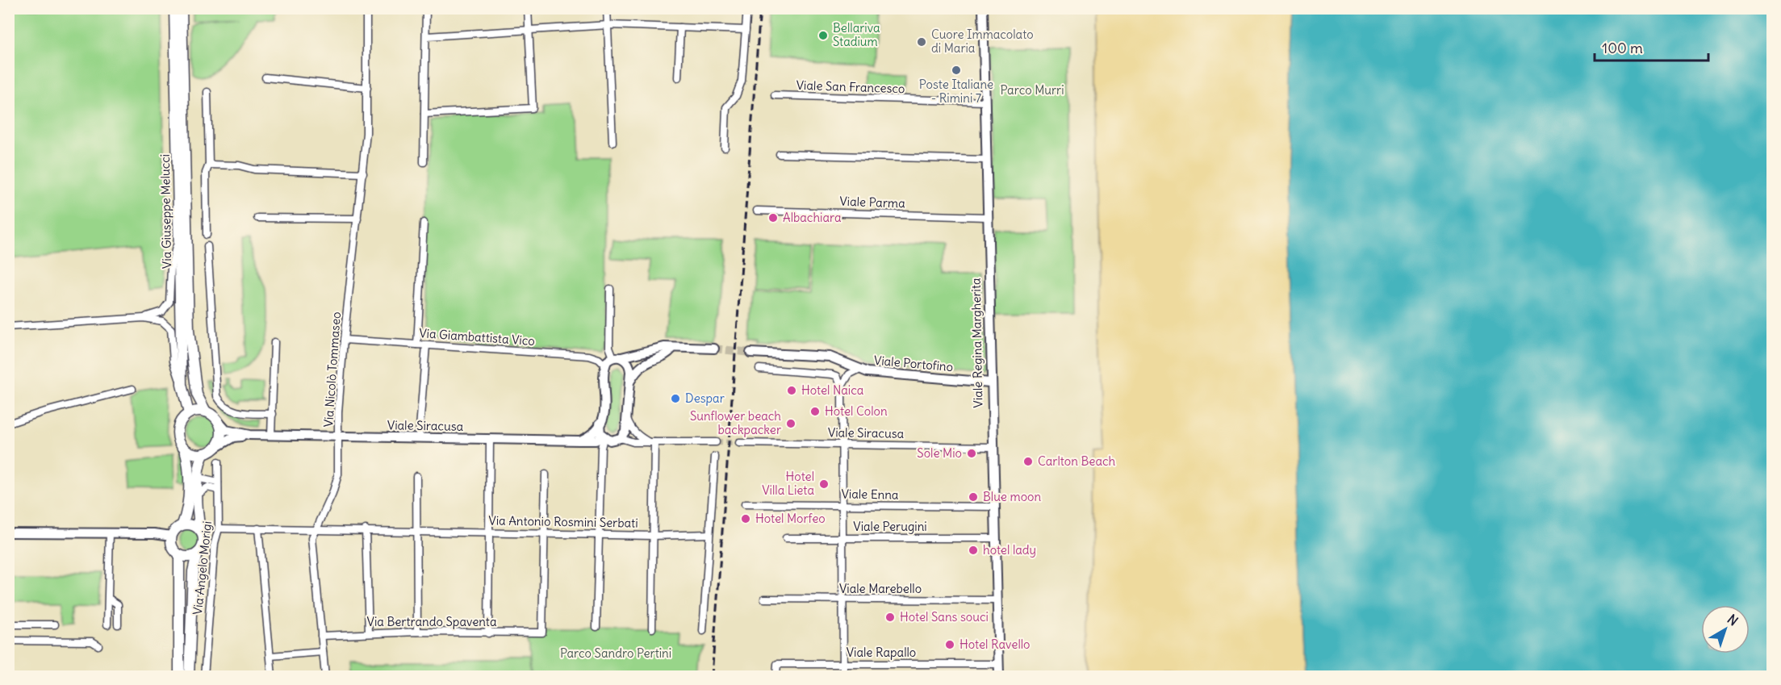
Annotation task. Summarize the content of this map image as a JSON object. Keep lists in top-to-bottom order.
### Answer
{
  "streets": {
    "main road": ["Via Giuseppe Melucci"],
    "street": [
      "Viale San Francesco",
      "Viale Parma",
      "Via Giambattista Vico",
      "Viale Regina Margherita",
      "Viale Portofino",
      "Via Nicolò Tommaseo",
      "Viale Siracusa",
      "Viale Enna",
      "Via Antonio Rosmini Serbati",
      "Viale Perugini",
      "Via Angelo Morigi",
      "Viale Marebello",
      "Via Bertrando Spaventa",
      "Viale Rapallo"
    ]
  },
  "crossings": [
    ["Viale San Francesco", "Viale Regina Margherita"],
    ["Viale Parma", "Viale Regina Margherita"],
    ["Via Giuseppe Melucci", "Viale Siracusa"],
    ["Via Giambattista Vico", "Via Nicolò Tommaseo"],
    ["Viale Regina Margherita", "Viale Portofino"],
    ["Viale Regina Margherita", "Viale Siracusa"],
    ["Viale Regina Margherita", "Viale Enna"],
    ["Viale Regina Margherita", "Viale Perugini"],
    ["Viale Regina Margherita", "Viale Marebello"],
    ["Viale Regina Margherita", "Viale Rapallo"],
    ["Via Nicolò Tommaseo", "Viale Siracusa"],
    ["Via Nicolò Tommaseo", "Via Antonio Rosmini Serbati"],
    ["Via Nicolò Tommaseo", "Via Bertrando Spaventa"],
    ["Via Antonio Rosmini Serbati", "Via Angelo Morigi"],
    ["Via Antonio Rosmini Serbati", "Via Bertrando Spaventa"]
  ],
  "parks": ["Parco Murri", "Parco Sandro Pertini"],
  "places": [
    "Bellariva Stadium",
    "Cuore Immacolato di Maria",
    "Poste Italiane - Rimini 7",
    "Albachiara",
    "Hotel Naica",
    "Despar",
    "Hotel Colon",
    "Sunflower beach backpacker",
    "Sole Mio",
    "Carlton Beach",
    "Hotel Villa Lieta",
    "Blue moon",
    "Hotel Morfeo",
    "hotel lady",
    "Hotel Sans souci",
    "Hotel Ravello"
  ],
  "scale_bar": "100 m",
  "north": "top right"
}
